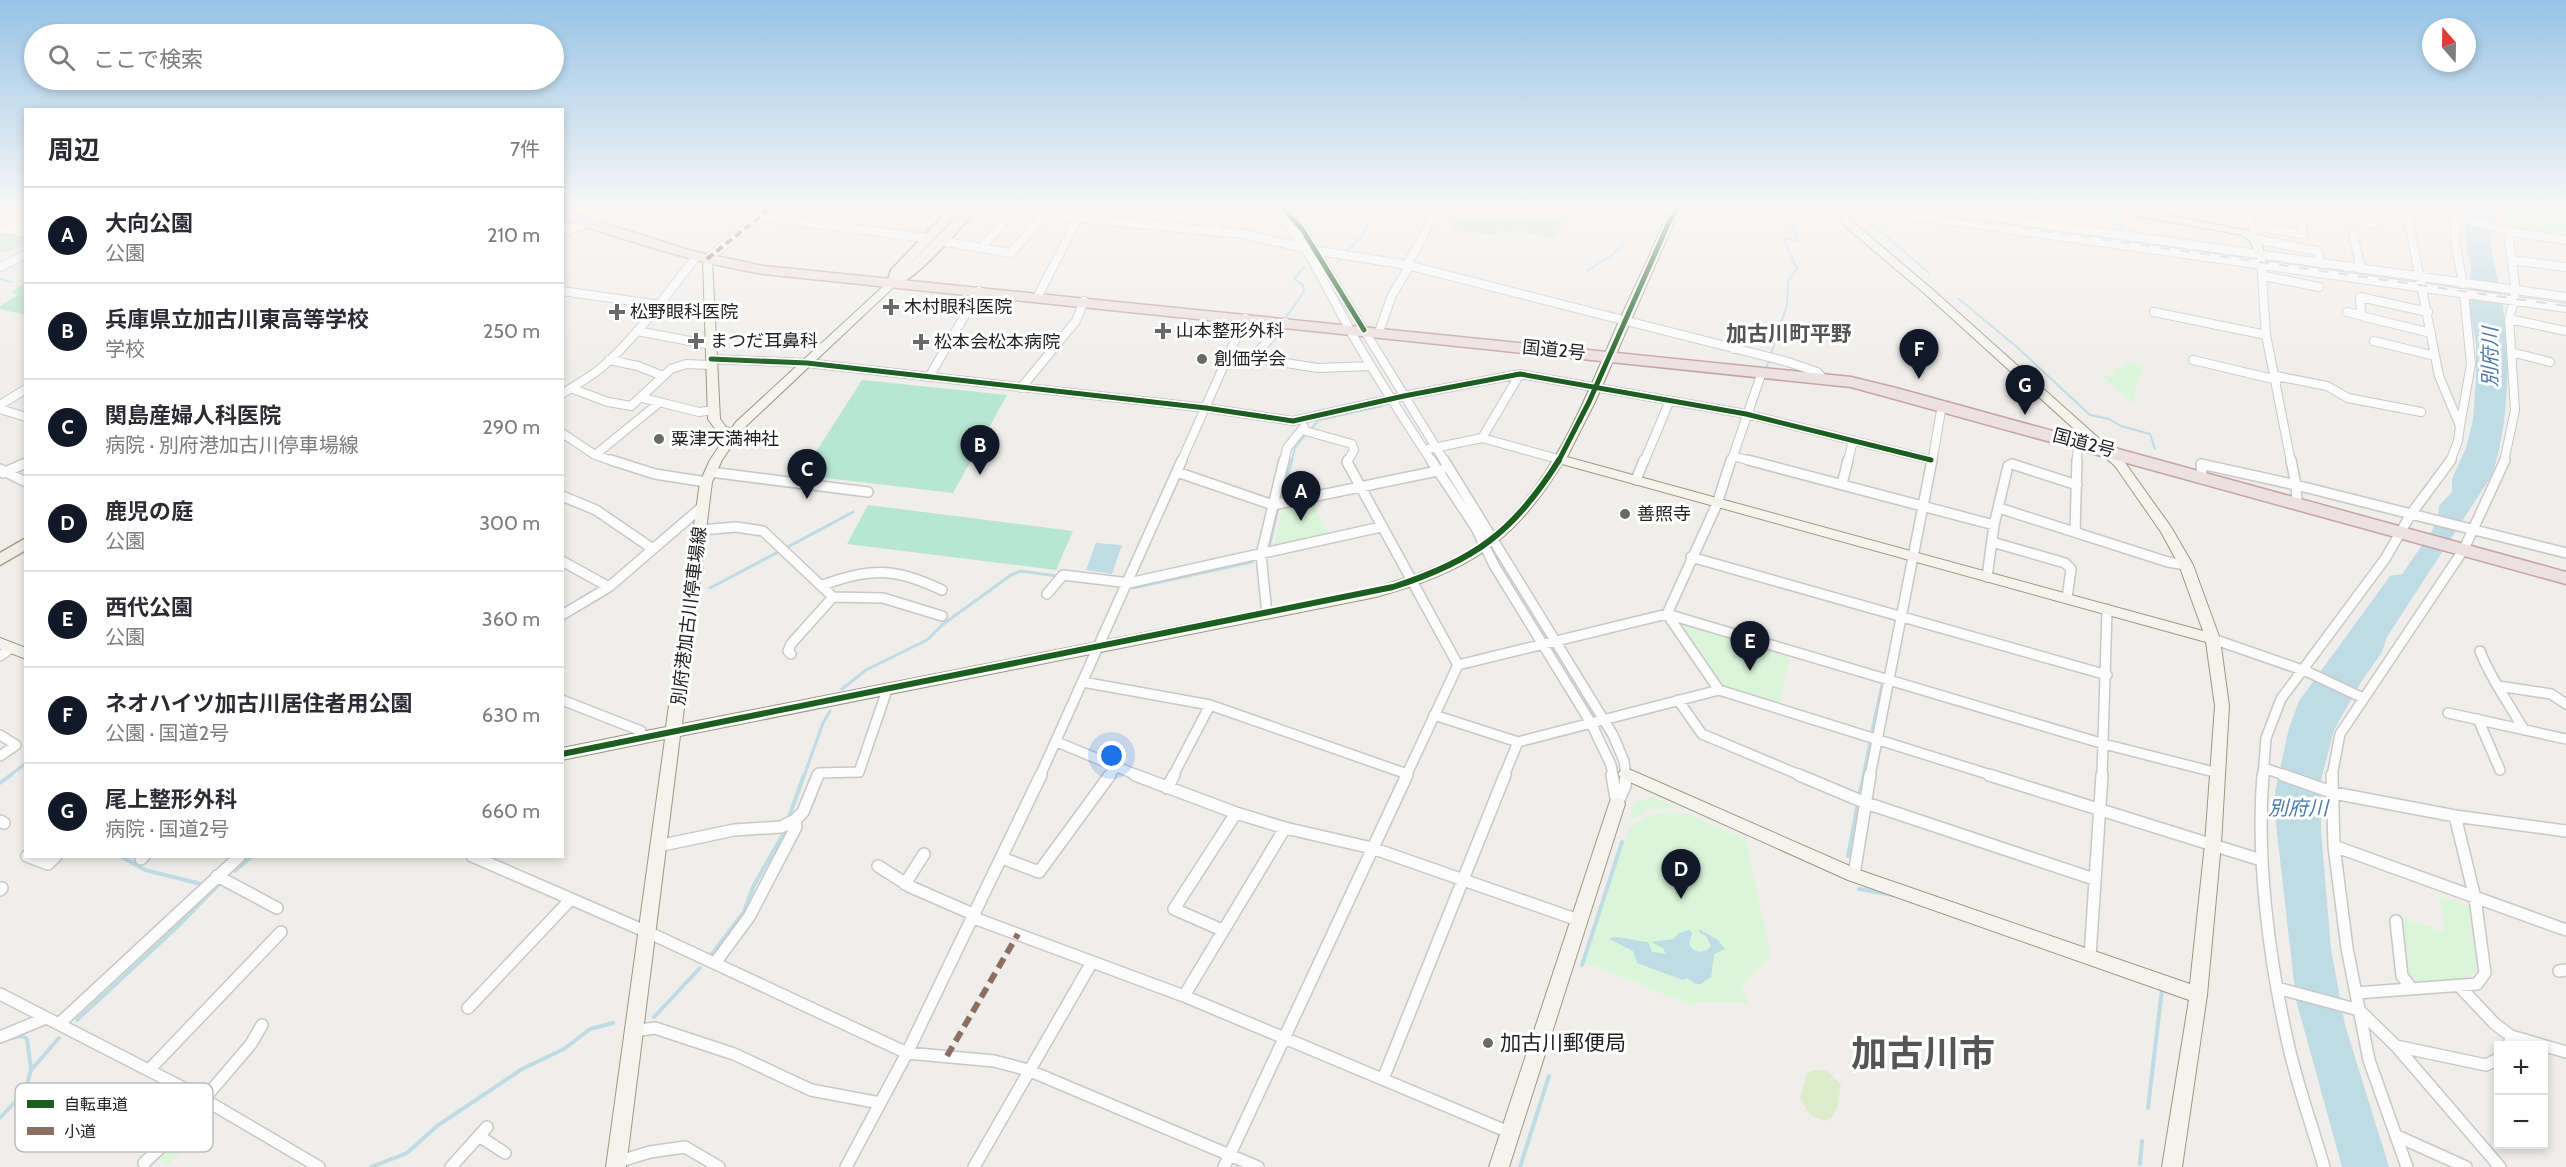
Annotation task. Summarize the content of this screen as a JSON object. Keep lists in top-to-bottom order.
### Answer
{
  "streets": {
    "highway": ["国道2号"],
    "street": ["別府港加古川停車場線"]
  },
  "crossings": [
    ["国道2号", "別府港加古川停車場線"]
  ],
  "districts": ["加古川町平野", "加古川市"],
  "water": ["別府川"],
  "places": {
    "health": [
      "木村眼科医院",
      "松野眼科医院",
      "山本整形外科",
      "まつだ耳鼻科",
      "松本会松本病院"
    ],
    "other": [
      "創価学会",
      "粟津天満神社",
      "善照寺",
      "加古川郵便局"
    ]
  },
  "legend": ["自転車道", "小道"],
  "north": "top",
  "page": {
    "search": "ここで検索",
    "heading": ["周辺", "7件"],
    "list": [
      {
        "mark": "A",
        "name": "大向公園",
        "note": "公園",
        "value": "210 m"
      },
      {
        "mark": "B",
        "name": "兵庫県立加古川東高等学校",
        "note": "学校",
        "value": "250 m"
      },
      {
        "mark": "C",
        "name": "関島産婦人科医院",
        "note": "病院 · 別府港加古川停車場線",
        "value": "290 m"
      },
      {
        "mark": "D",
        "name": "鹿児の庭",
        "note": "公園",
        "value": "300 m"
      },
      {
        "mark": "E",
        "name": "西代公園",
        "note": "公園",
        "value": "360 m"
      },
      {
        "mark": "F",
        "name": "ネオハイツ加古川居住者用公園",
        "note": "公園 · 国道2号",
        "value": "630 m"
      },
      {
        "mark": "G",
        "name": "尾上整形外科",
        "note": "病院 · 国道2号",
        "value": "660 m"
      }
    ],
    "pins": [
      "F",
      "G",
      "B",
      "C",
      "A",
      "E",
      "D"
    ],
    "map_buttons": ["+", "−"]
  }
}
